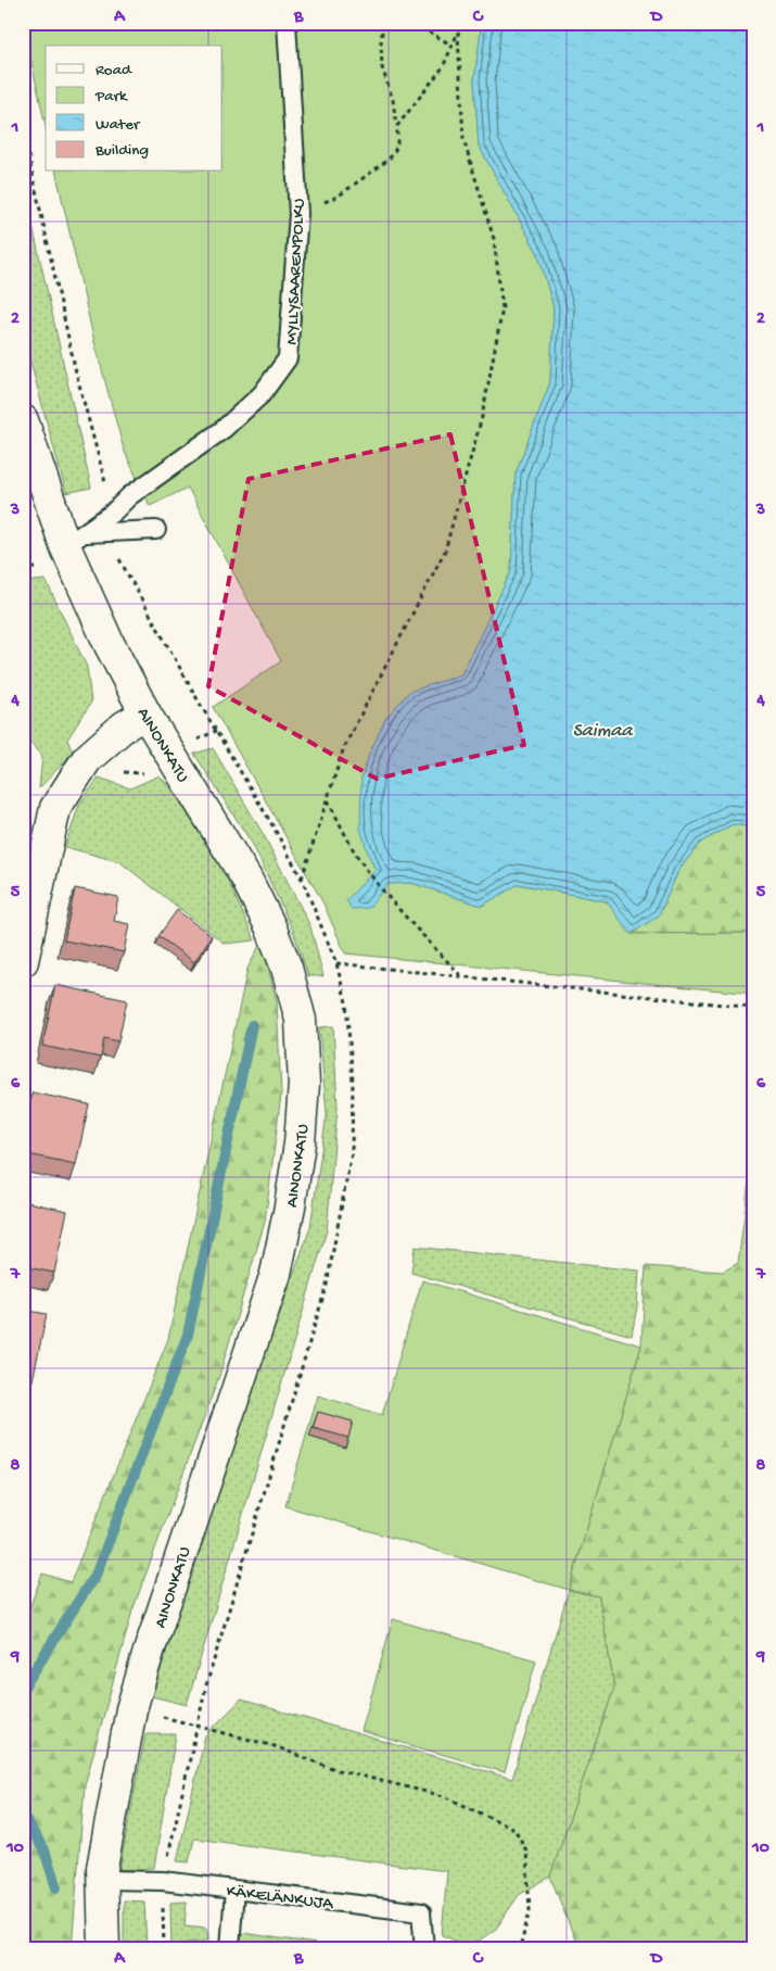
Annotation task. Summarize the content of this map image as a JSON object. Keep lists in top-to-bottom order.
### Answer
{
  "streets": {
    "street": ["AINONKATU"],
    "lane": ["MYLLYSAARENPOLKU", "KÄKELÄNKUJA"]
  },
  "crossings": [
    ["MYLLYSAARENPOLKU", "AINONKATU"],
    ["AINONKATU", "KÄKELÄNKUJA"]
  ],
  "water": ["Saimaa"],
  "legend": [
    "Road",
    "Park",
    "Water",
    "Building"
  ],
  "grid": {
    "columns": [
      "A",
      "B",
      "C",
      "D"
    ],
    "rows": [
      "1",
      "2",
      "3",
      "4",
      "5",
      "6",
      "7",
      "8",
      "9",
      "10"
    ]
  }
}
